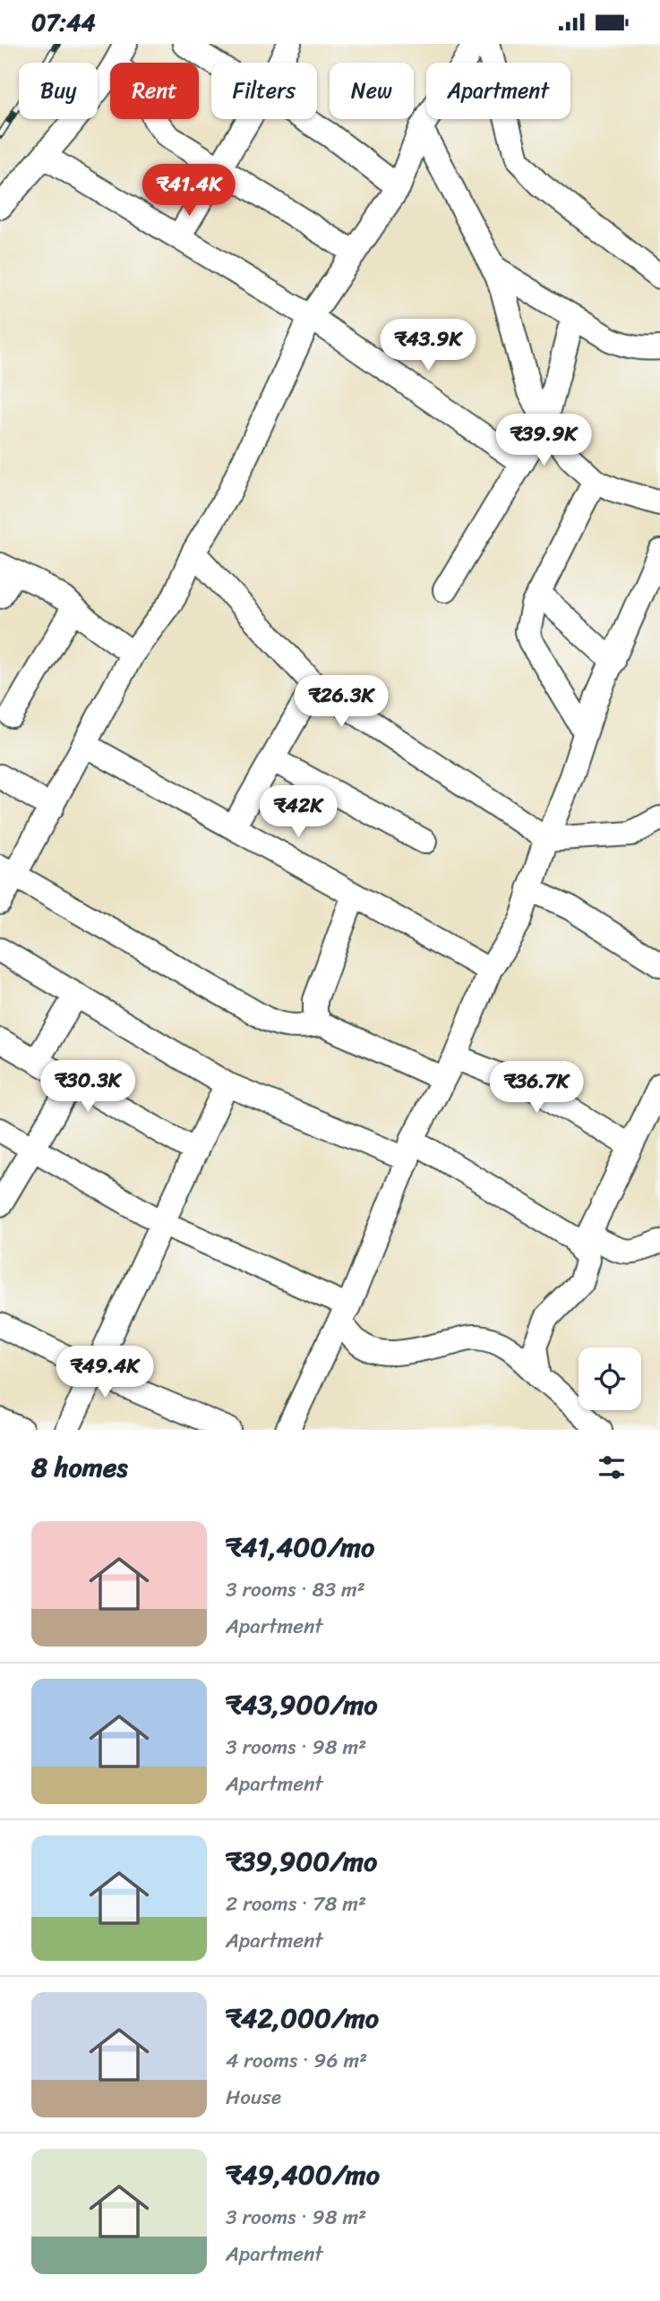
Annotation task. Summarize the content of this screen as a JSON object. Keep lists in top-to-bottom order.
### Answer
{
  "page": {
    "status": "07:44",
    "chip": [
      "Buy",
      "Rent",
      "Filters",
      "New",
      "Apartment"
    ],
    "price": [
      "₹41.4K",
      "₹43.9K",
      "₹39.9K",
      "₹26.3K",
      "₹42K",
      "₹30.3K",
      "₹36.7K",
      "₹49.4K"
    ],
    "heading": "8 homes",
    "list": [
      {
        "name": "₹41,400/mo",
        "note": "3 rooms · 83 m² · Apartment"
      },
      {
        "name": "₹43,900/mo",
        "note": "3 rooms · 98 m² · Apartment"
      },
      {
        "name": "₹39,900/mo",
        "note": "2 rooms · 78 m² · Apartment"
      },
      {
        "name": "₹42,000/mo",
        "note": "4 rooms · 96 m² · House"
      },
      {
        "name": "₹49,400/mo",
        "note": "3 rooms · 98 m² · Apartment"
      }
    ]
  }
}
